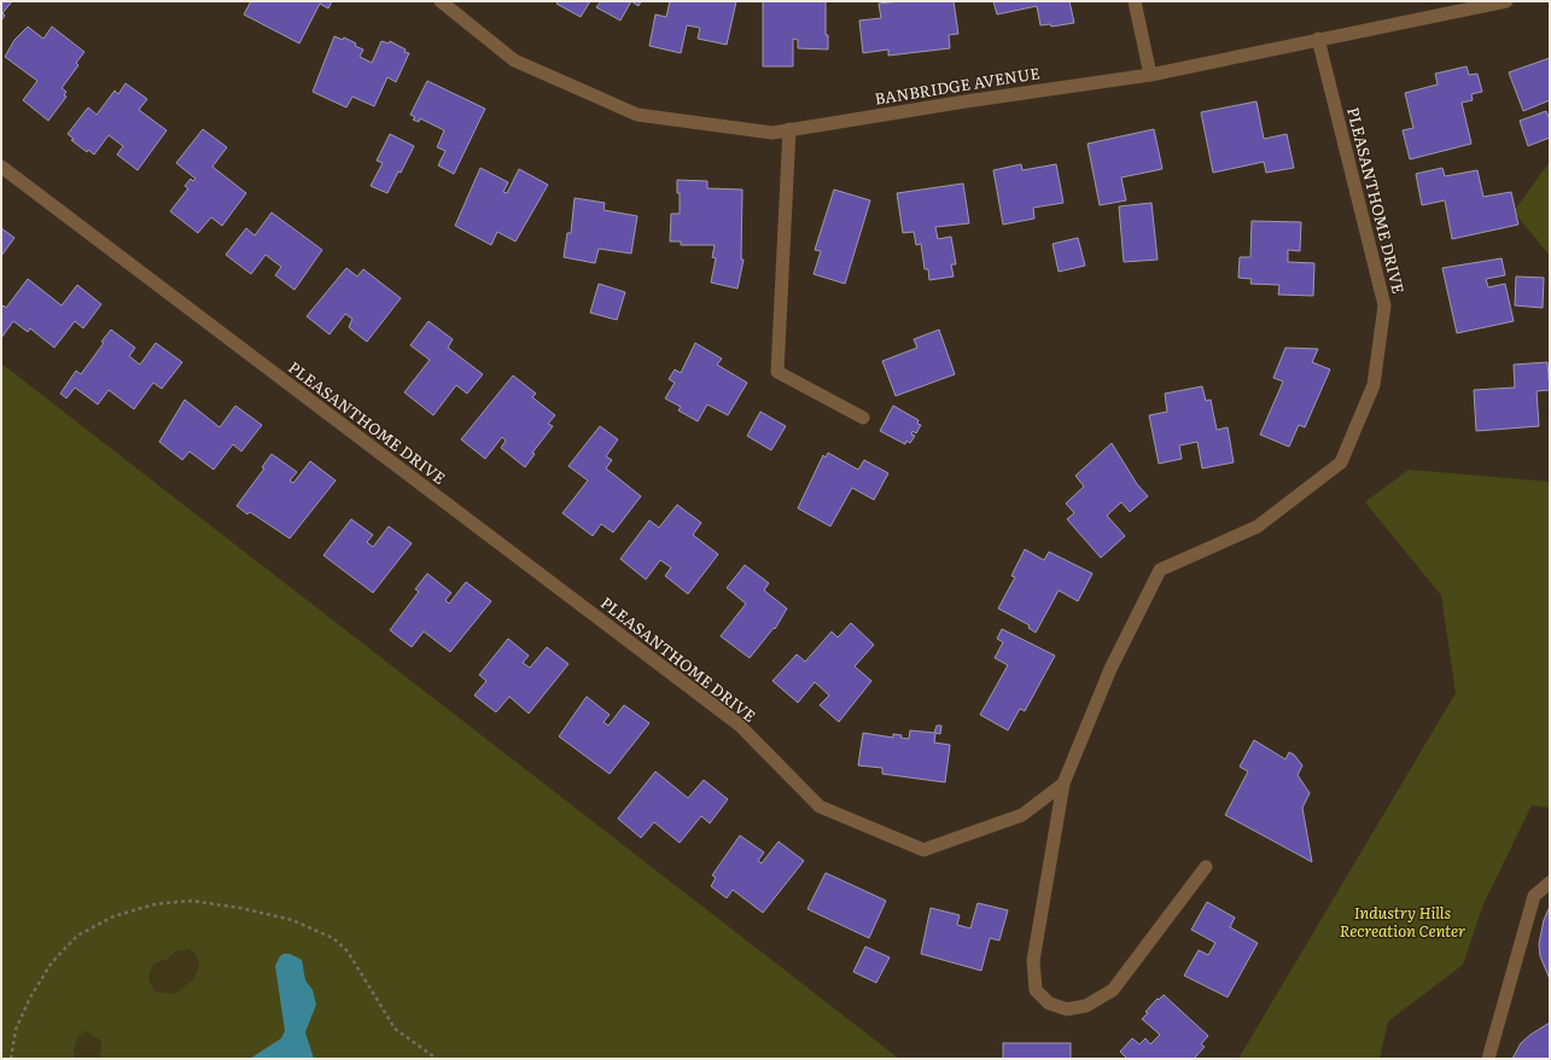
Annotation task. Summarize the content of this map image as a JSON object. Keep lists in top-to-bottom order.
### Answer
{
  "streets": {
    "street": ["BANBRIDGE AVENUE", "PLEASANTHOME DRIVE"]
  },
  "crossings": [
    ["BANBRIDGE AVENUE", "PLEASANTHOME DRIVE"]
  ],
  "parks": ["Industry Hills Recreation Center"]
}
